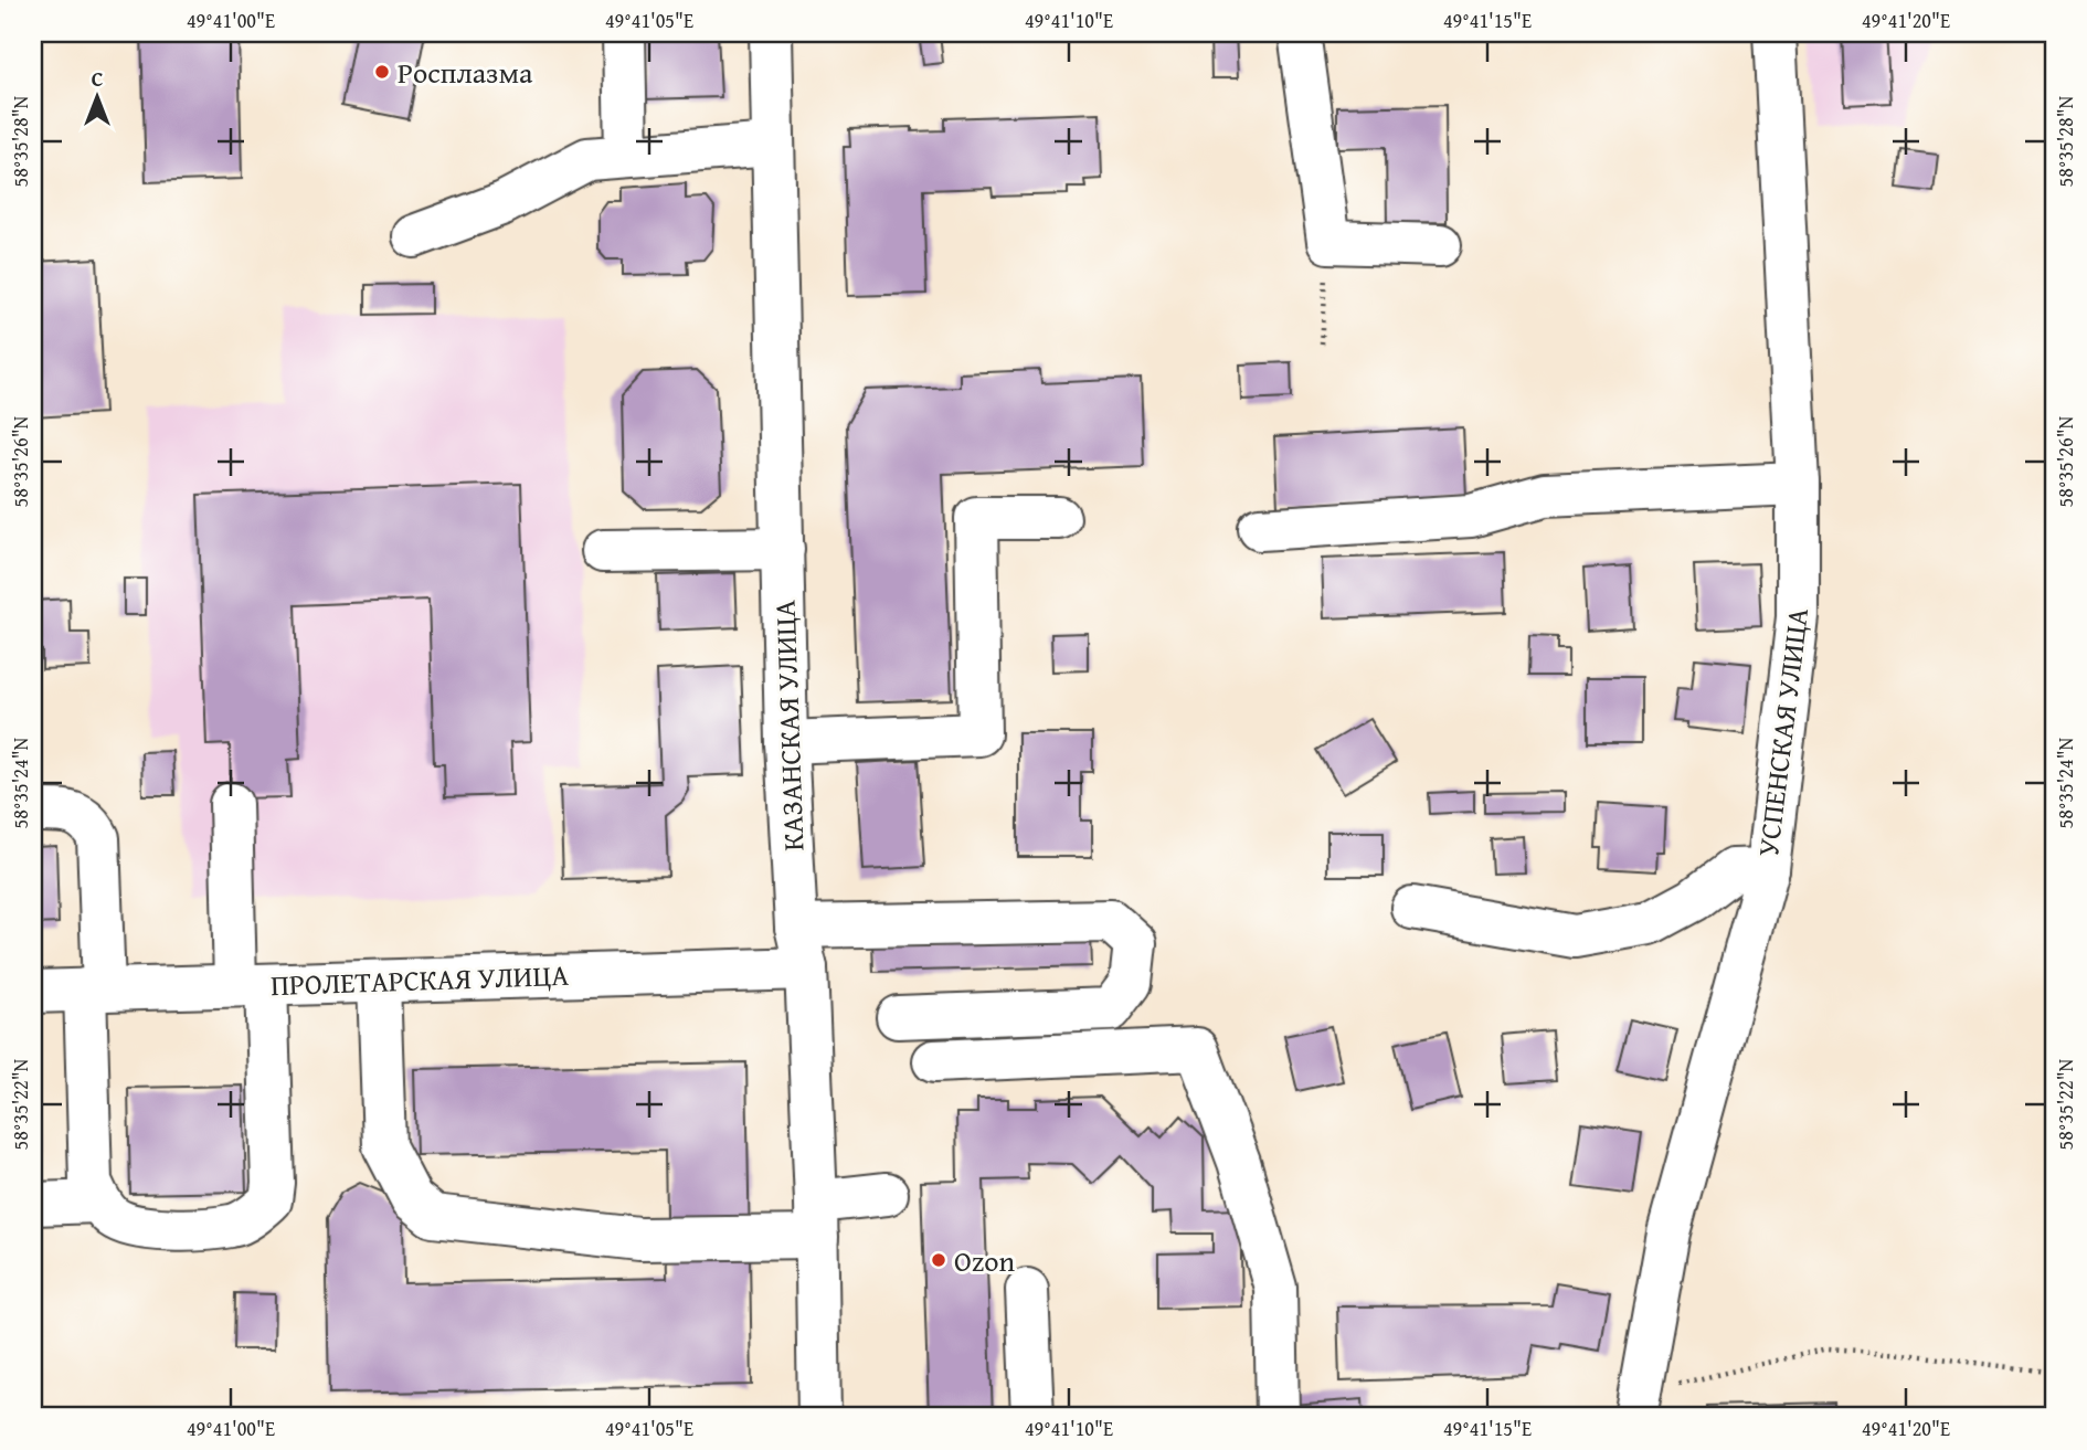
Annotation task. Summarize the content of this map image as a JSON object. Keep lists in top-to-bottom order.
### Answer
{
  "streets": {
    "street": ["КАЗАНСКАЯ УЛИЦА", "УСПЕНСКАЯ УЛИЦА", "ПРОЛЕТАРСКАЯ УЛИЦА"]
  },
  "crossings": [
    ["КАЗАНСКАЯ УЛИЦА", "ПРОЛЕТАРСКАЯ УЛИЦА"]
  ],
  "places": ["Росплазма", "Ozon"],
  "north": "top",
  "coordinates": [
    "49°41'00\"E",
    "49°41'05\"E",
    "49°41'10\"E",
    "49°41'15\"E",
    "49°41'20\"E",
    "58°35'28\"N",
    "58°35'26\"N",
    "58°35'24\"N",
    "58°35'22\"N"
  ]
}
